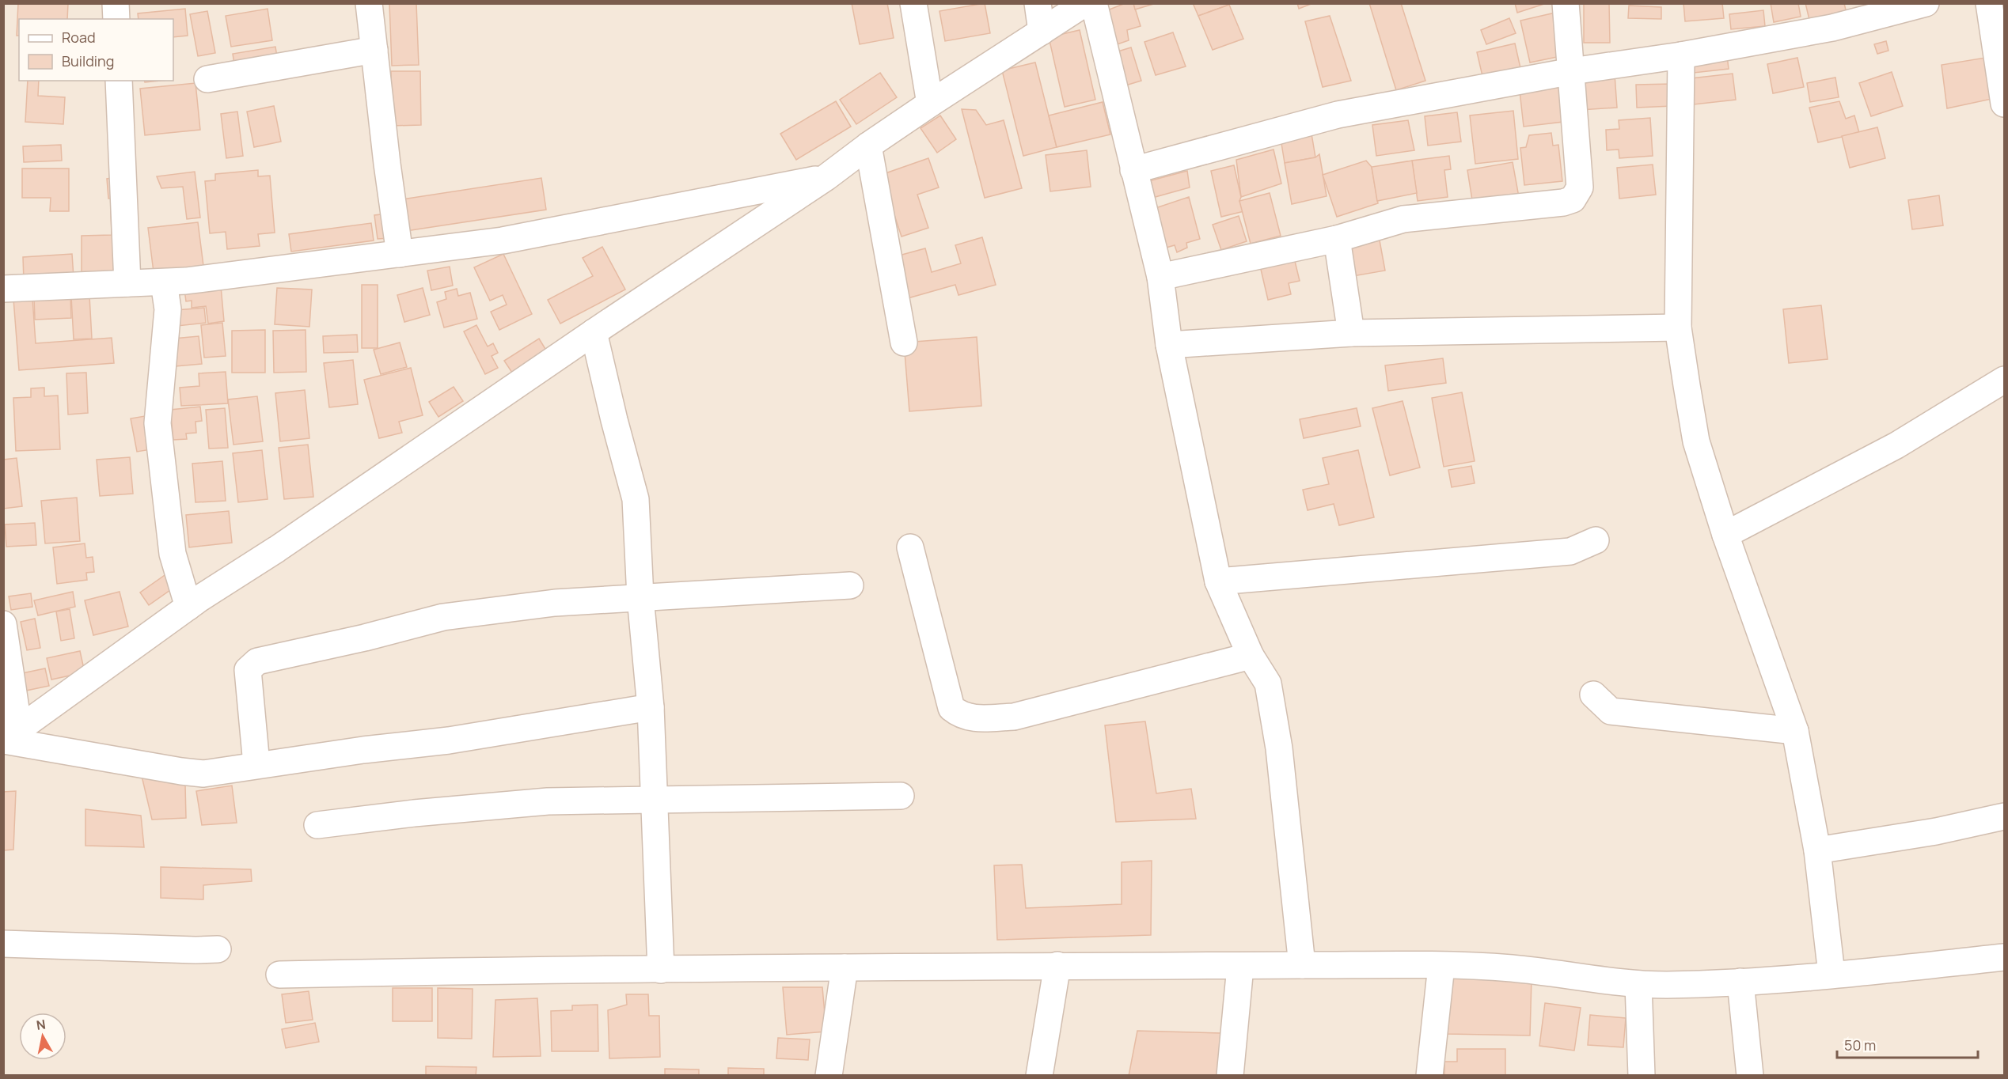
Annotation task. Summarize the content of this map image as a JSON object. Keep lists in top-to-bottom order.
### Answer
{
  "legend": ["Road", "Building"],
  "scale_bar": "50 m",
  "north": "top"
}
